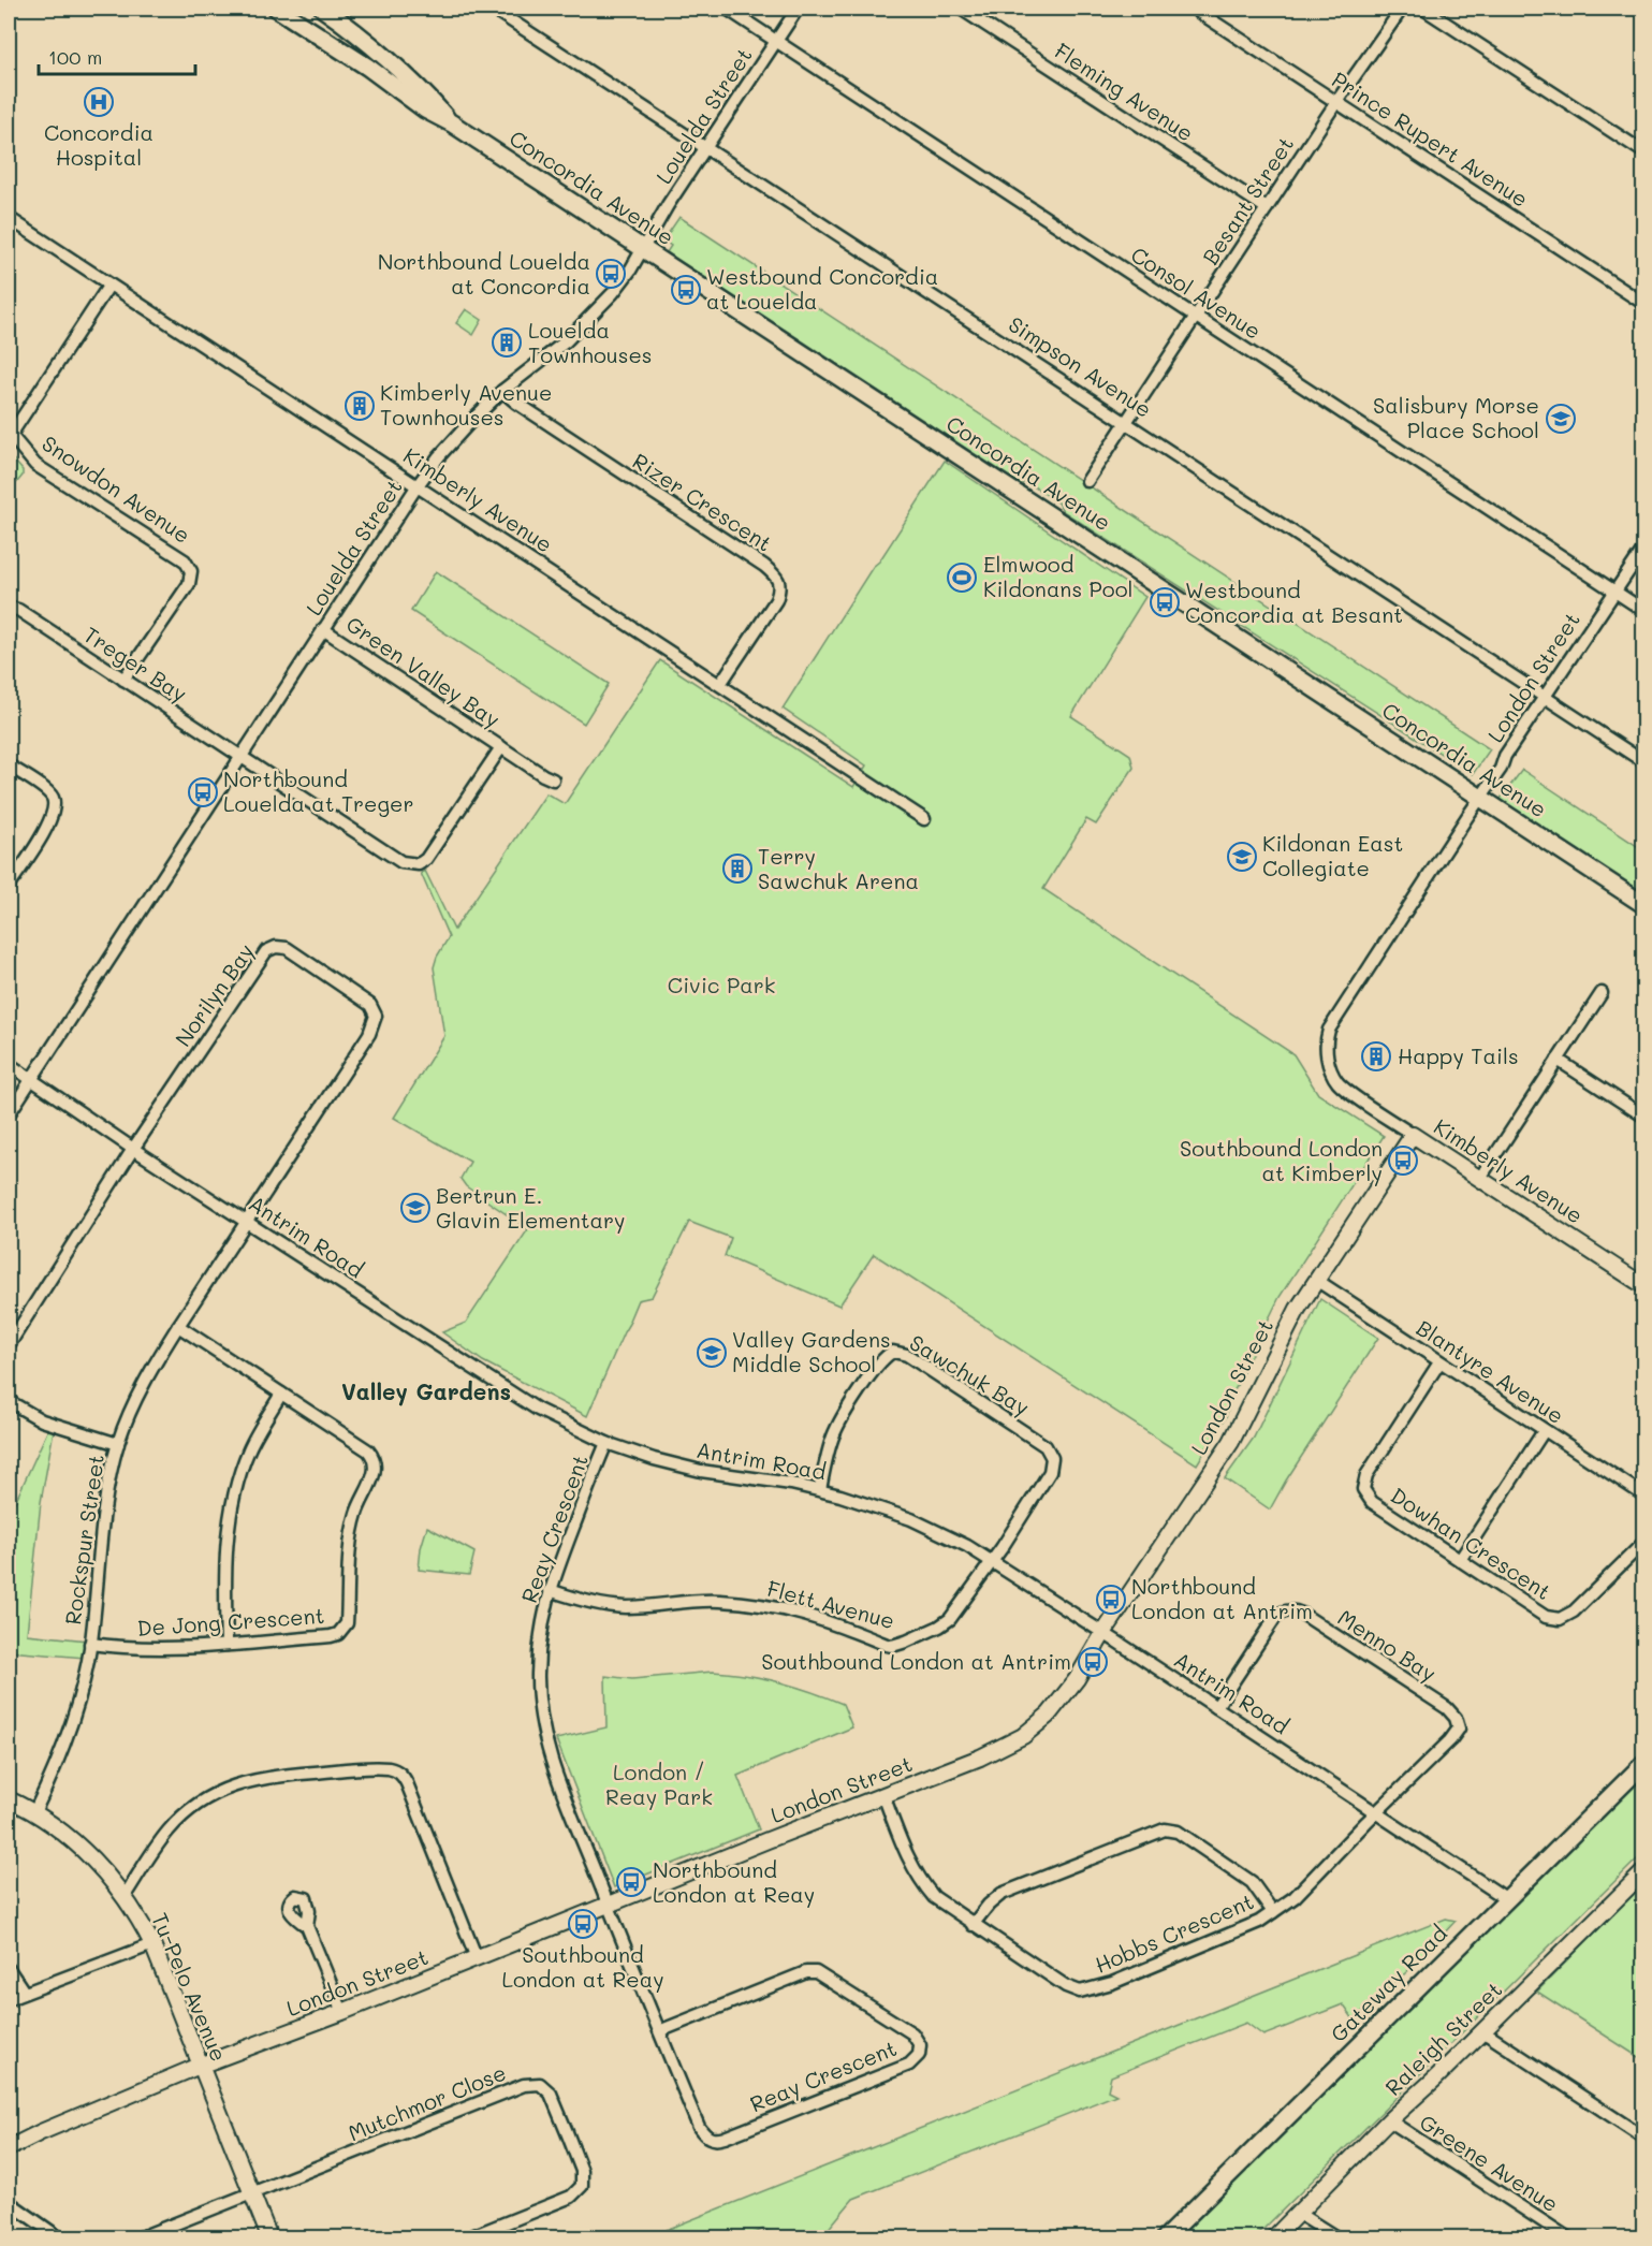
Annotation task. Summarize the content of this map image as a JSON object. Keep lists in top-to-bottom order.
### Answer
{
  "streets": {
    "main road": ["Concordia Avenue", "Gateway Road"],
    "street": [
      "Fleming Avenue",
      "Louelda Street",
      "Prince Rupert Avenue",
      "Besant Street",
      "Consol Avenue",
      "Simpson Avenue",
      "Snowdon Avenue",
      "Kimberly Avenue",
      "Rizer Crescent",
      "Treger Bay",
      "Green Valley Bay",
      "London Street",
      "Norilyn Bay",
      "Antrim Road",
      "Blantyre Avenue",
      "Sawchuk Bay",
      "Reay Crescent",
      "Rockspur Street",
      "Dowhan Crescent",
      "Flett Avenue",
      "De Jong Crescent",
      "Menno Bay",
      "Hobbs Crescent",
      "Tu-Pelo Avenue",
      "Raleigh Street",
      "Mutchmor Close",
      "Greene Avenue"
    ]
  },
  "crossings": [
    ["Fleming Avenue", "Besant Street"],
    ["Louelda Street", "Concordia Avenue"],
    ["Louelda Street", "Consol Avenue"],
    ["Louelda Street", "Simpson Avenue"],
    ["Louelda Street", "Kimberly Avenue"],
    ["Louelda Street", "Rizer Crescent"],
    ["Louelda Street", "Treger Bay"],
    ["Louelda Street", "Green Valley Bay"],
    ["Louelda Street", "Antrim Road"],
    ["Prince Rupert Avenue", "Besant Street"],
    ["Concordia Avenue", "London Street"],
    ["Besant Street", "Consol Avenue"],
    ["Besant Street", "Simpson Avenue"],
    ["Consol Avenue", "London Street"],
    ["Simpson Avenue", "London Street"],
    ["Snowdon Avenue", "Treger Bay"],
    ["Kimberly Avenue", "Rizer Crescent"],
    ["Kimberly Avenue", "London Street"],
    ["Treger Bay", "Green Valley Bay"],
    ["London Street", "Antrim Road"],
    ["London Street", "Blantyre Avenue"],
    ["London Street", "Reay Crescent"],
    ["London Street", "Hobbs Crescent"],
    ["London Street", "Tu-Pelo Avenue"],
    ["Norilyn Bay", "Antrim Road"],
    ["Norilyn Bay", "Rockspur Street"],
    ["Antrim Road", "Sawchuk Bay"],
    ["Antrim Road", "Reay Crescent"],
    ["Antrim Road", "Rockspur Street"],
    ["Antrim Road", "Flett Avenue"],
    ["Antrim Road", "Menno Bay"],
    ["Antrim Road", "Hobbs Crescent"],
    ["Antrim Road", "Gateway Road"],
    ["Blantyre Avenue", "Dowhan Crescent"],
    ["Sawchuk Bay", "Flett Avenue"],
    ["Reay Crescent", "Flett Avenue"],
    ["Rockspur Street", "De Jong Crescent"],
    ["Rockspur Street", "Tu-Pelo Avenue"],
    ["Menno Bay", "Hobbs Crescent"],
    ["Tu-Pelo Avenue", "Mutchmor Close"],
    ["Raleigh Street", "Greene Avenue"]
  ],
  "districts": ["Valley Gardens"],
  "parks": ["Civic Park", "London / Reay Park"],
  "places": {
    "hospital": ["Concordia Hospital"],
    "bus stop": [
      "Northbound Louelda at Concordia",
      "Westbound Concordia at Louelda",
      "Westbound Concordia at Besant",
      "Northbound Louelda at Treger",
      "Southbound London at Kimberly",
      "Northbound London at Antrim",
      "Southbound London at Antrim",
      "Northbound London at Reay",
      "Southbound London at Reay"
    ],
    "building": [
      "Louelda Townhouses",
      "Kimberly Avenue Townhouses",
      "Terry Sawchuk Arena",
      "Happy Tails"
    ],
    "school or university": [
      "Salisbury Morse Place School",
      "Kildonan East Collegiate",
      "Bertrun E. Glavin Elementary",
      "Valley Gardens Middle School"
    ],
    "sports": ["Elmwood Kildonans Pool"]
  },
  "scale_bar": "100 m"
}
